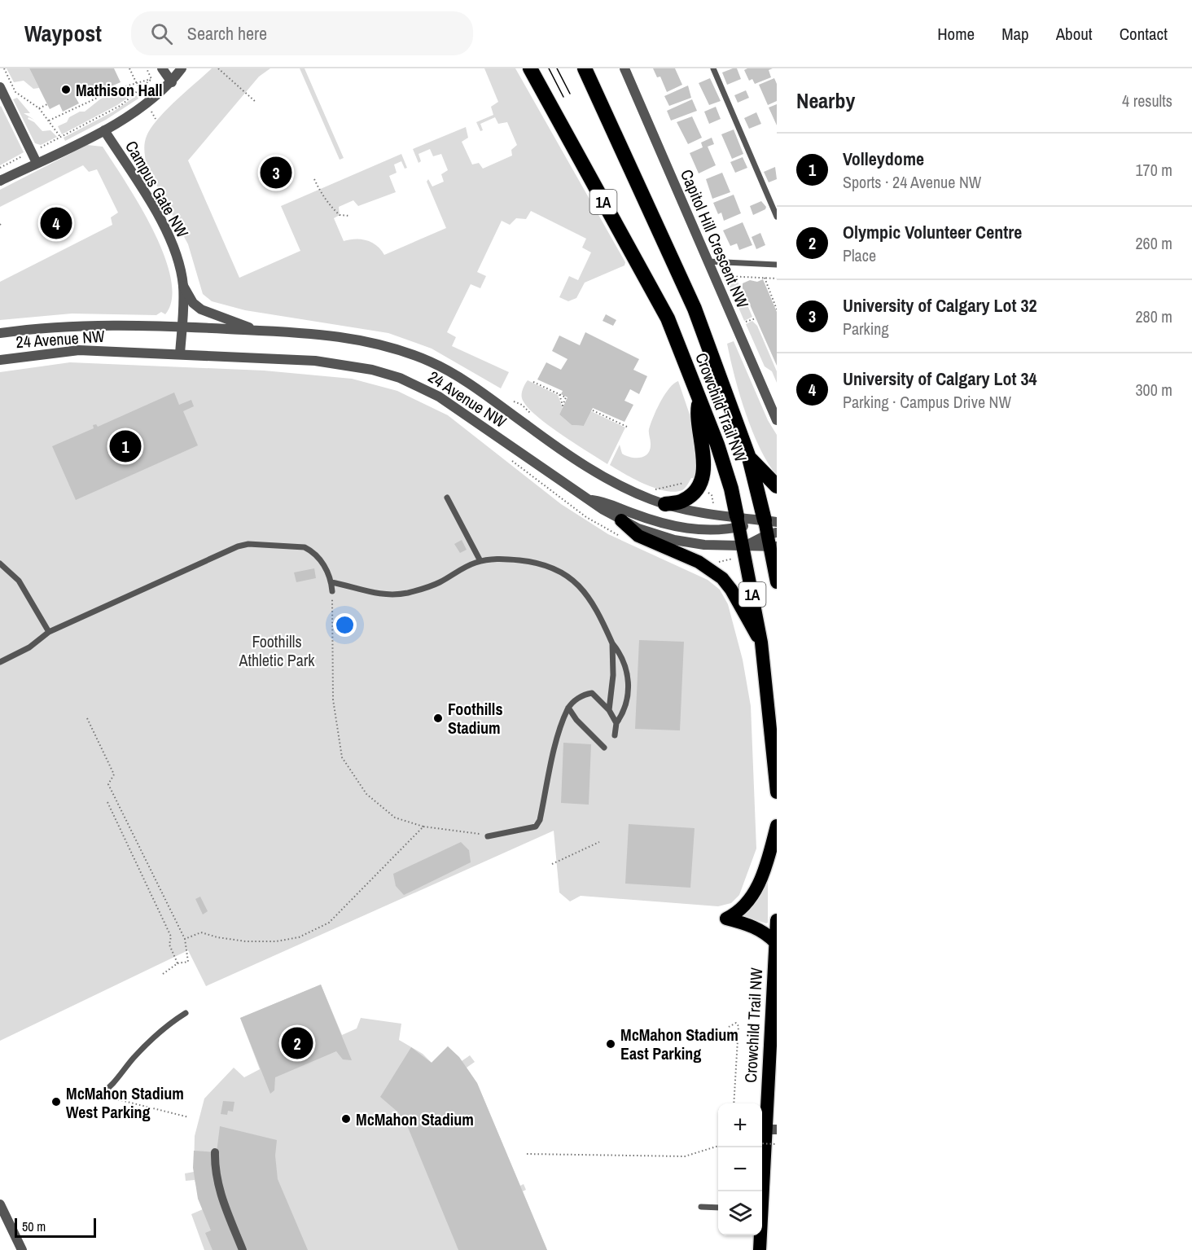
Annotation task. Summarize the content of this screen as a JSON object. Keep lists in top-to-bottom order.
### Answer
{
  "streets": {
    "highway": ["1A", "Crowchild Trail NW"],
    "street": ["Campus Gate NW", "Capitol Hill Crescent NW", "24 Avenue NW"]
  },
  "crossings": [
    ["Campus Gate NW", "24 Avenue NW"],
    ["24 Avenue NW", "Crowchild Trail NW"]
  ],
  "parks": ["Foothills Athletic Park"],
  "places": [
    "Mathison Hall",
    "Foothills Stadium",
    "McMahon Stadium East Parking",
    "McMahon Stadium West Parking",
    "McMahon Stadium"
  ],
  "scale_bar": "50 m",
  "page": {
    "header": "Waypost",
    "search": "Search here",
    "nav": [
      "Home",
      "Map",
      "About",
      "Contact"
    ],
    "heading": ["Nearby", "4 results"],
    "list": [
      {
        "mark": "1",
        "name": "Volleydome",
        "note": "Sports · 24 Avenue NW",
        "value": "170 m"
      },
      {
        "mark": "2",
        "name": "Olympic Volunteer Centre",
        "note": "Place",
        "value": "260 m"
      },
      {
        "mark": "3",
        "name": "University of Calgary Lot 32",
        "note": "Parking",
        "value": "280 m"
      },
      {
        "mark": "4",
        "name": "University of Calgary Lot 34",
        "note": "Parking · Campus Drive NW",
        "value": "300 m"
      }
    ],
    "pins": [
      "3",
      "4",
      "1",
      "2"
    ],
    "map_buttons": ["+", "−"],
    "scale": "50 m"
  }
}
